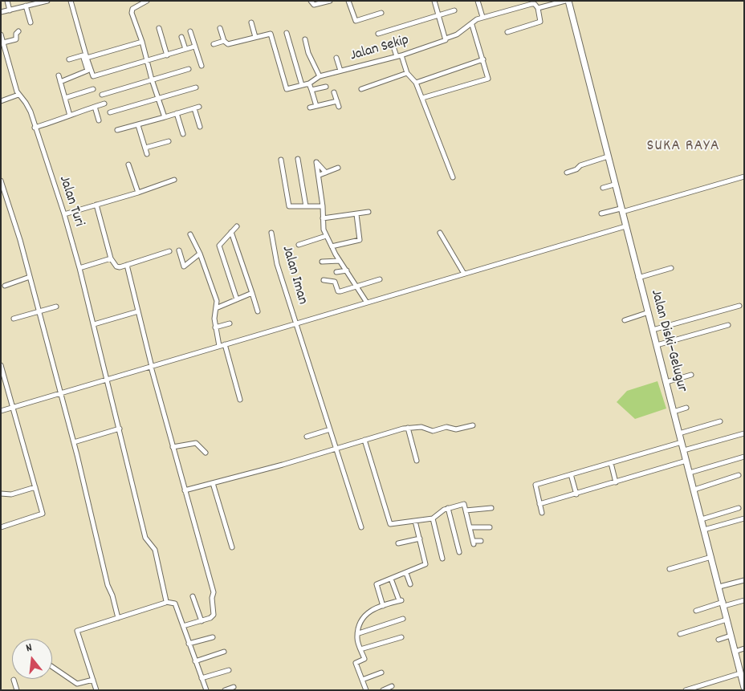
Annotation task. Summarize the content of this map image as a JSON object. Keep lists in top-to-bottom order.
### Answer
{
  "streets": {
    "main road": ["Jalan Diski–Gelugur"],
    "street": ["Jalan Sekip", "Jalan Turi", "Jalan Iman"]
  },
  "districts": ["SUKA RAYA"],
  "north": "top"
}
